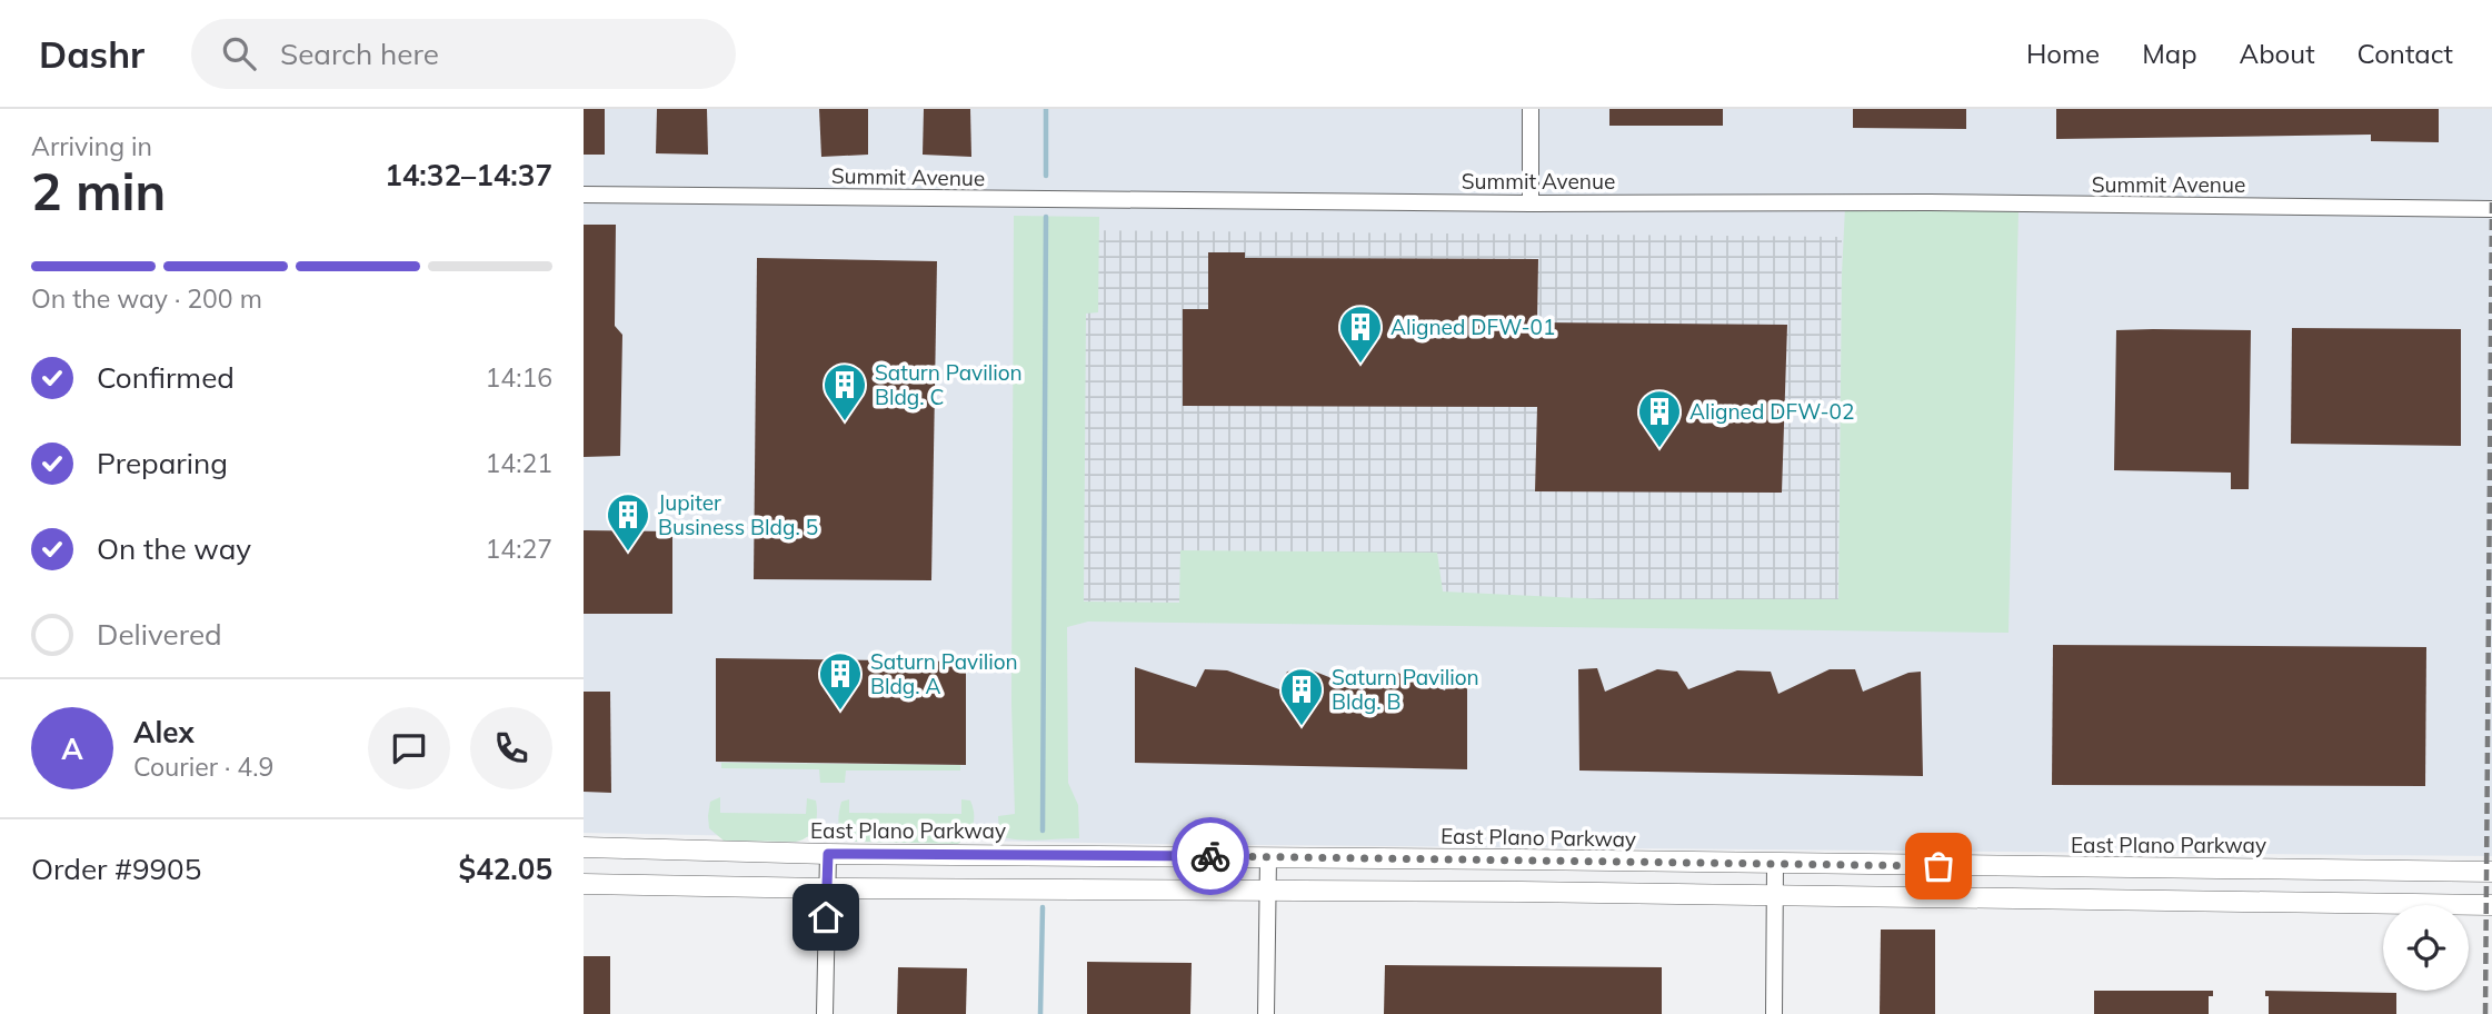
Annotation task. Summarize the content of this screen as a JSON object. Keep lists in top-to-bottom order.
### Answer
{
  "streets": {
    "main road": ["East Plano Parkway"],
    "street": ["Summit Avenue"]
  },
  "places": {
    "building": [
      "Aligned DFW-01",
      "Saturn Pavilion Bldg. C",
      "Aligned DFW-02",
      "Jupiter Business Bldg. 5",
      "Saturn Pavilion Bldg. A",
      "Saturn Pavilion Bldg. B"
    ]
  },
  "page": {
    "header": "Dashr",
    "search": "Search here",
    "nav": [
      "Home",
      "Map",
      "About",
      "Contact"
    ],
    "heading": ["2 min", "Arriving in", "14:32–14:37"],
    "panel": [
      "Alex",
      "Courier · 4.9",
      "Order #9905",
      "$42.05"
    ],
    "bar": "On the way · 200 m",
    "list": [
      ["Confirmed", "14:16"],
      ["Preparing", "14:21"],
      ["On the way", "14:27"],
      "Delivered"
    ],
    "round": "A"
  }
}
